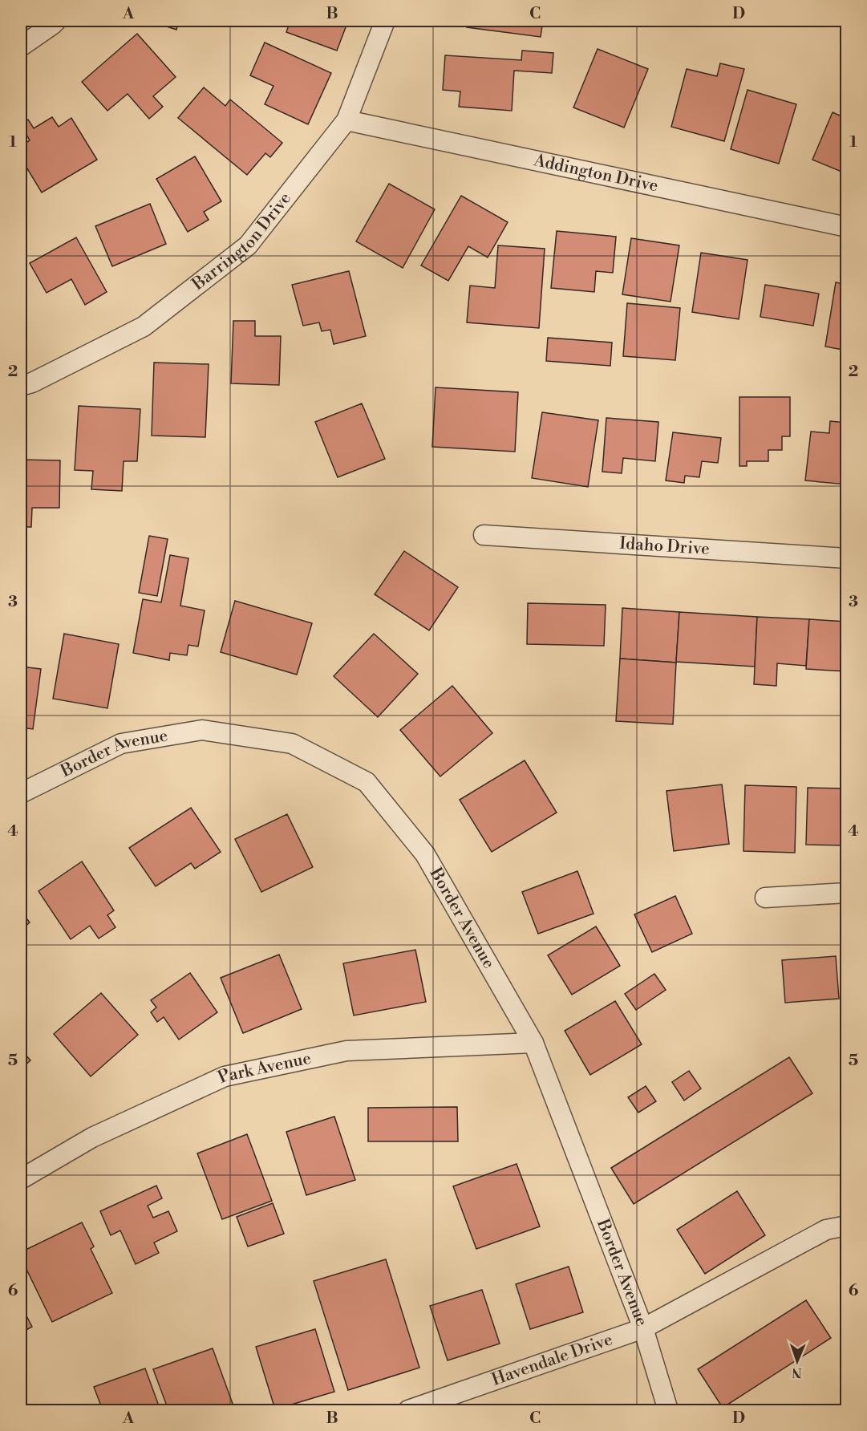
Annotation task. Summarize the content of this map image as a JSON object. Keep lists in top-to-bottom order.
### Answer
{
  "streets": {
    "street": [
      "Addington Drive",
      "Barrington Drive",
      "Idaho Drive",
      "Border Avenue",
      "Park Avenue",
      "Havendale Drive"
    ]
  },
  "crossings": [
    ["Addington Drive", "Barrington Drive"],
    ["Border Avenue", "Park Avenue"],
    ["Border Avenue", "Havendale Drive"]
  ],
  "north": "bottom",
  "grid": {
    "columns": [
      "A",
      "B",
      "C",
      "D"
    ],
    "rows": [
      "1",
      "2",
      "3",
      "4",
      "5",
      "6"
    ]
  }
}
